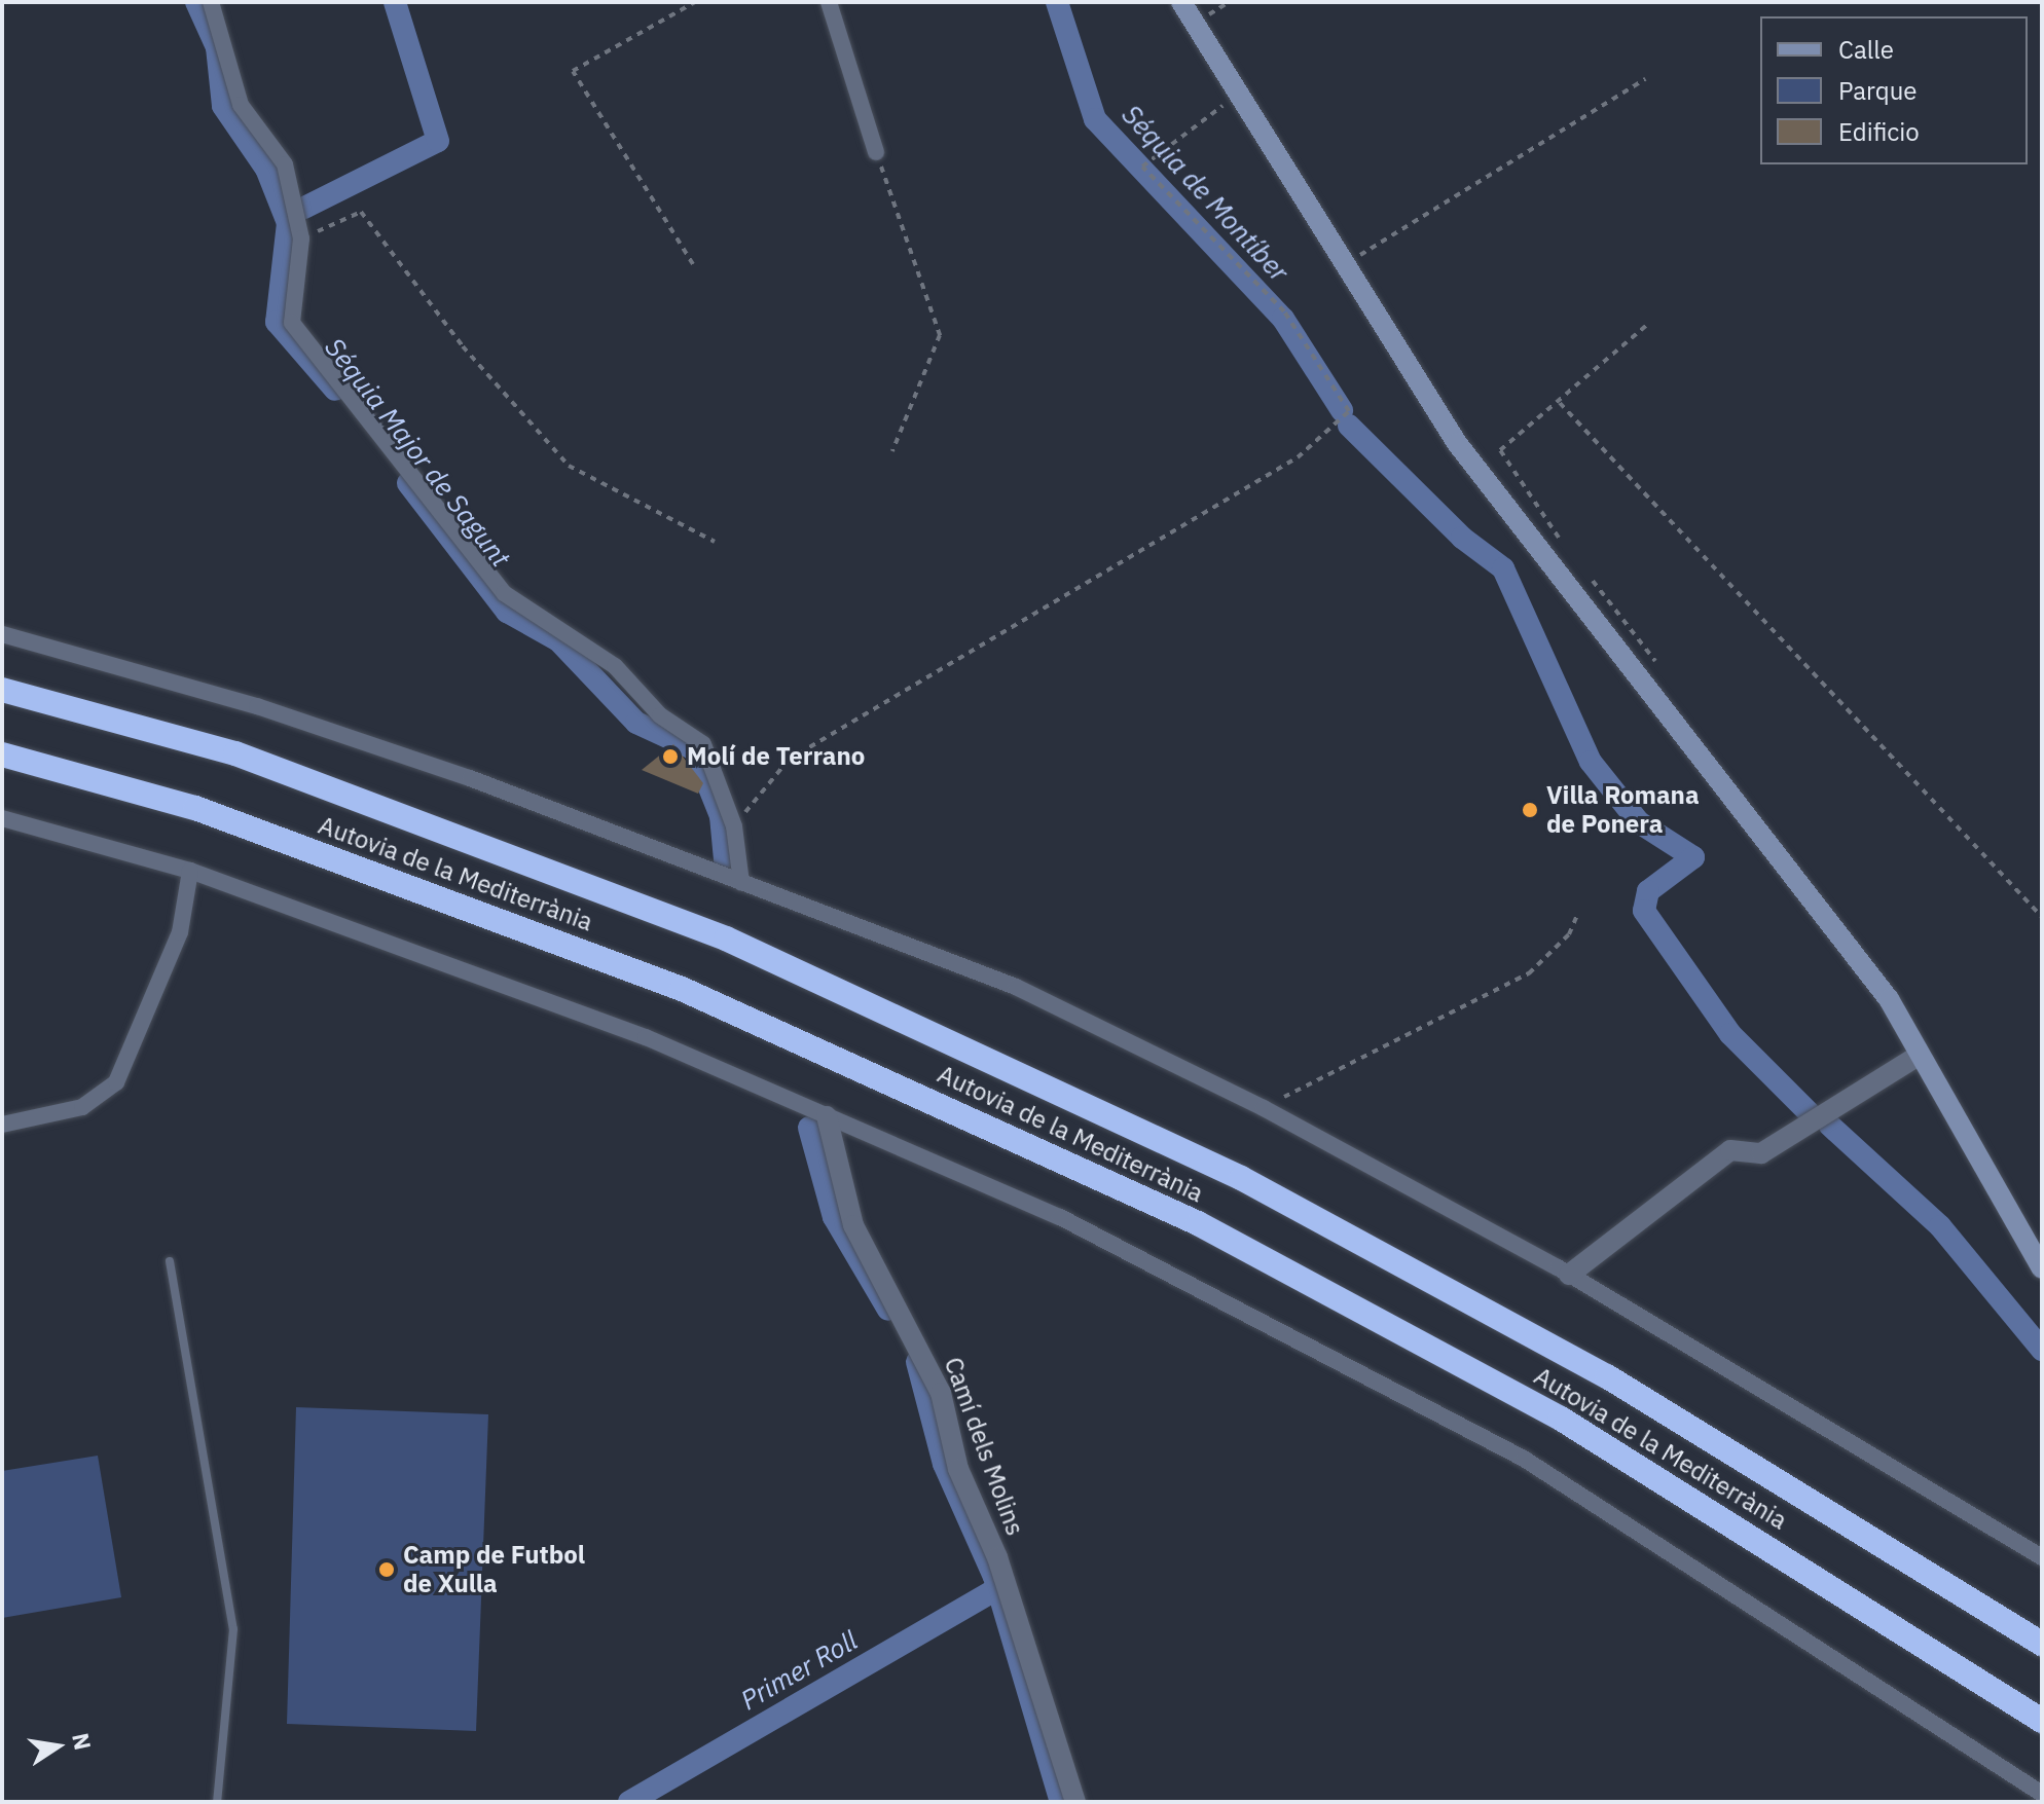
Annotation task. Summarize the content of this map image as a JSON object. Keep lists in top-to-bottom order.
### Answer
{
  "streets": {
    "highway": ["Autovia de la Mediterrània"],
    "street": ["Camí dels Molins"]
  },
  "water": ["Séquia de Montíber", "Séquia Major de Sagunt", "Primer Roll"],
  "places": ["Molí de Terrano", "Villa Romana de Ponera", "Camp de Futbol de Xulla"],
  "legend": ["Calle", "Parque", "Edificio"],
  "north": "right"
}
